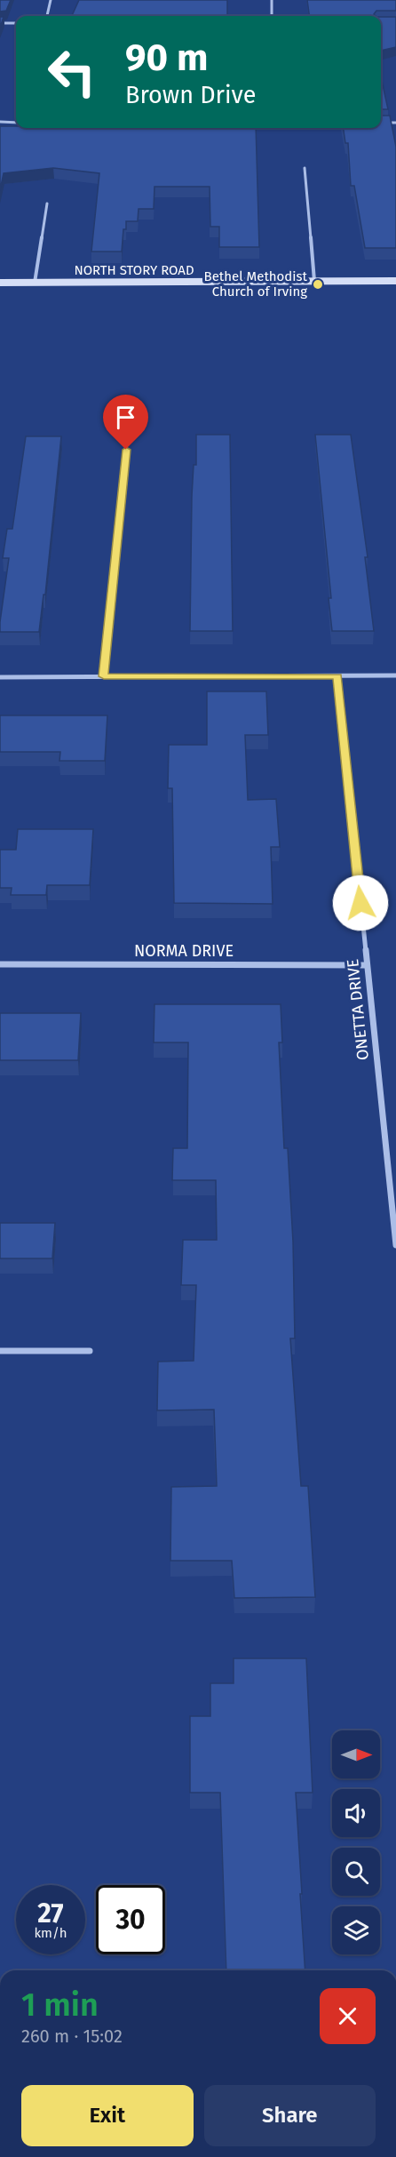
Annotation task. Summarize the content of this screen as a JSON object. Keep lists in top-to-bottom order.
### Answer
{
  "streets": {
    "main road": ["NORTH STORY ROAD"],
    "street": ["NORMA DRIVE", "ONETTA DRIVE"]
  },
  "crossings": [
    ["NORMA DRIVE", "ONETTA DRIVE"]
  ],
  "places": ["Bethel Methodist Church of Irving"],
  "north": "right",
  "page": {
    "turn": ["90 m", "Brown Drive"],
    "speed": "27 km/h",
    "limit": "30",
    "heading": ["1 min", "260 m · 15:02"],
    "buttons": ["Exit", "Share"]
  }
}
